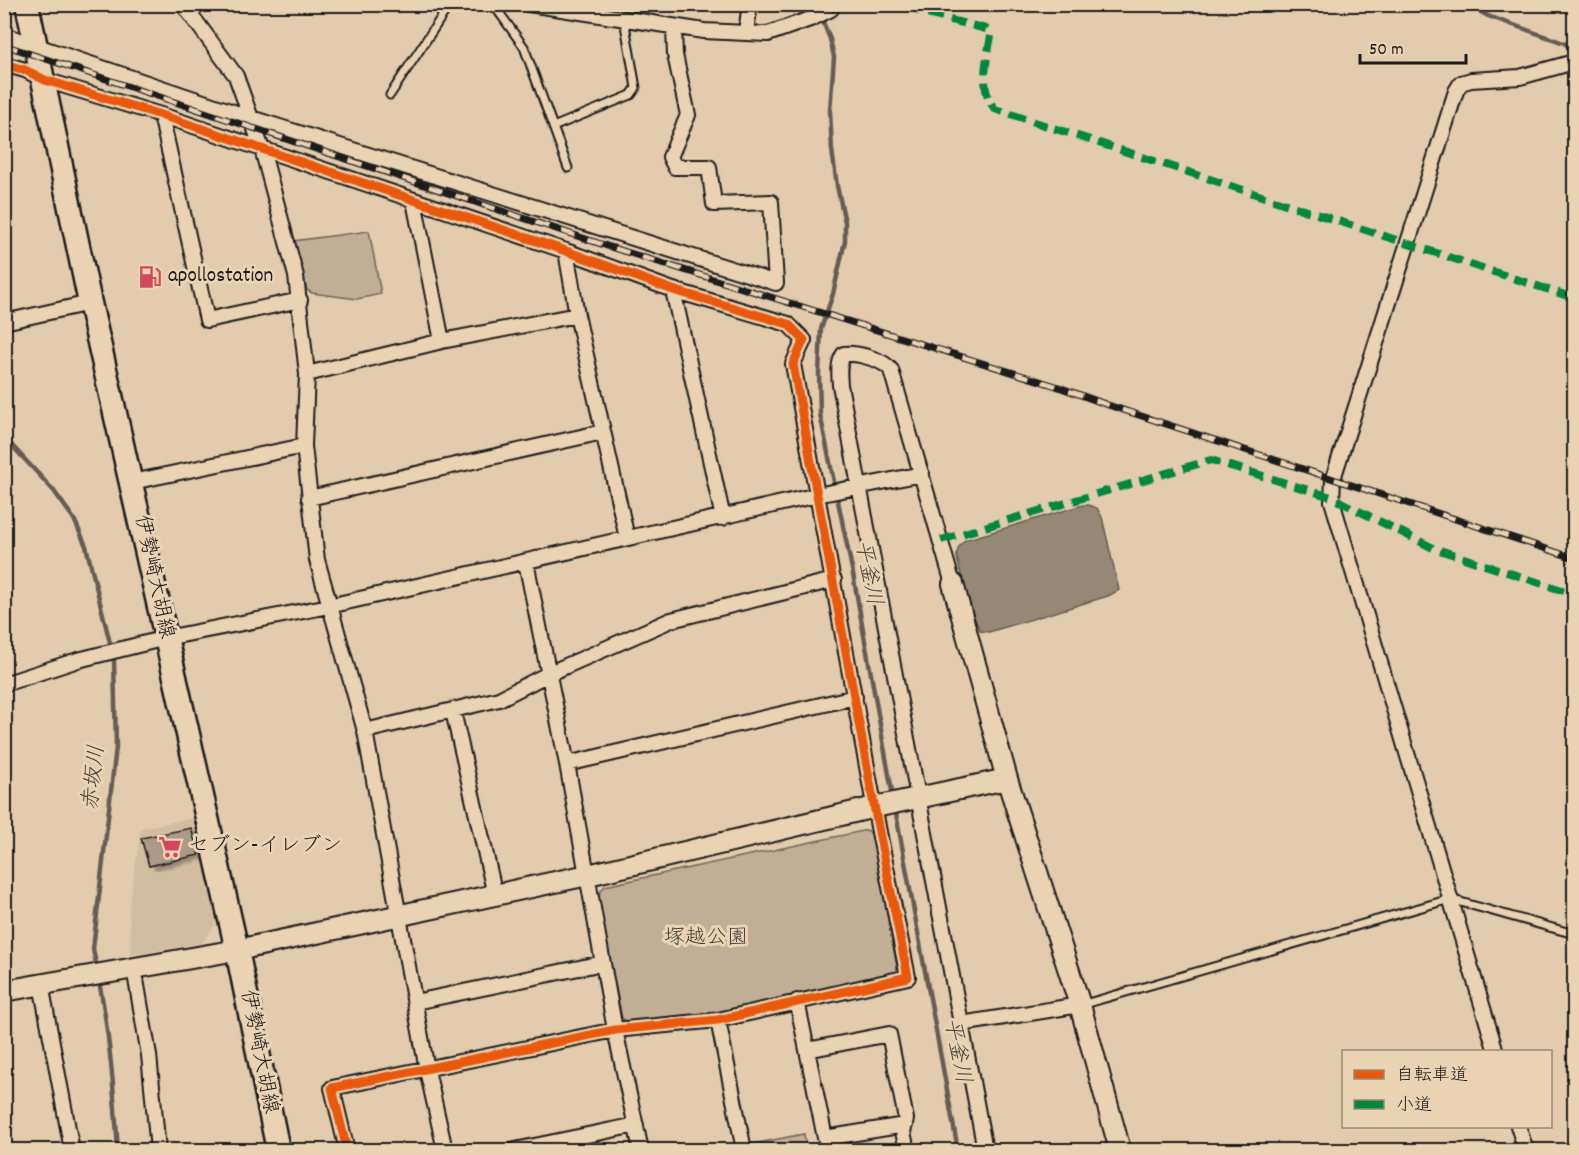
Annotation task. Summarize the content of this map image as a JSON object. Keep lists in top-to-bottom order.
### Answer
{
  "streets": {
    "main road": ["伊勢崎大胡線"]
  },
  "water": ["平釜川", "赤坂川"],
  "parks": ["塚越公園"],
  "places": {
    "fuel station": ["apollostation"],
    "supermarket": ["セブン-イレブン"]
  },
  "legend": ["自転車道", "小道"],
  "scale_bar": "50 m"
}
